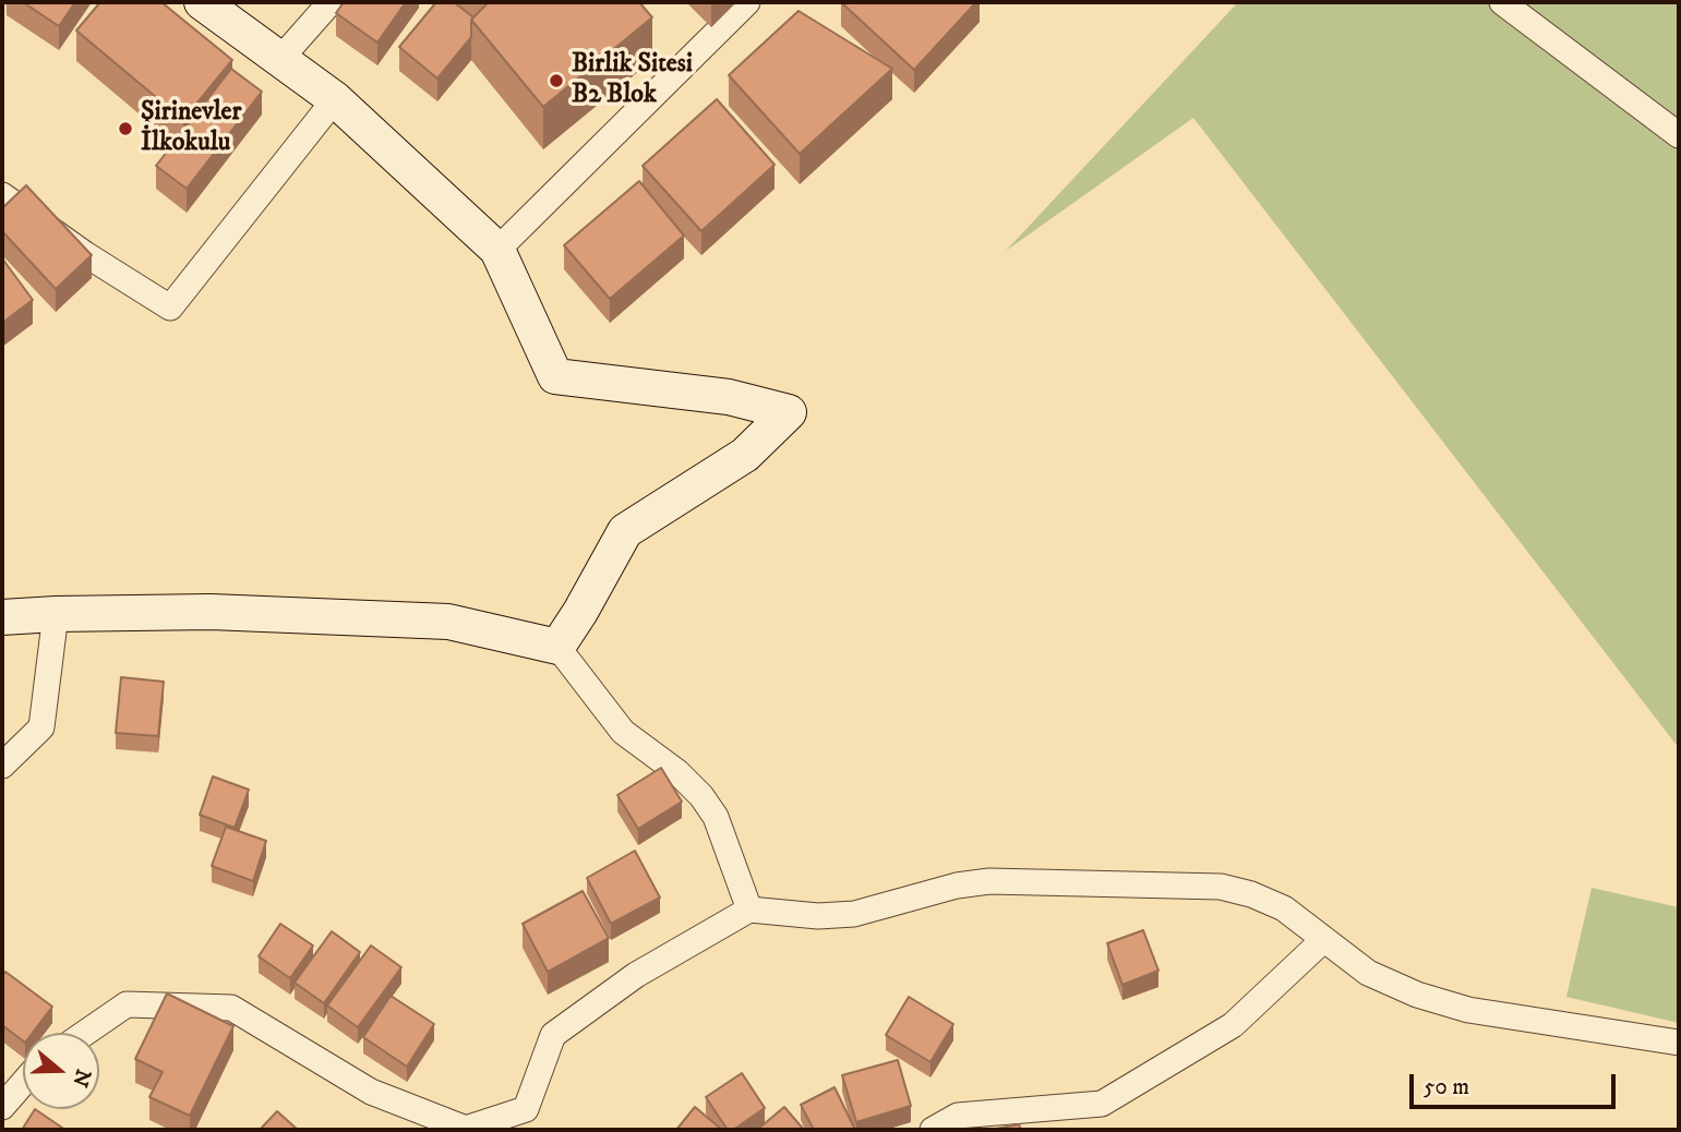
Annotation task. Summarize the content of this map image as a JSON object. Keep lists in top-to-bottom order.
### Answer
{
  "places": ["Birlik Sitesi B2 Blok", "Şirinevler İlkokulu"],
  "scale_bar": "50 m",
  "north": "right"
}
